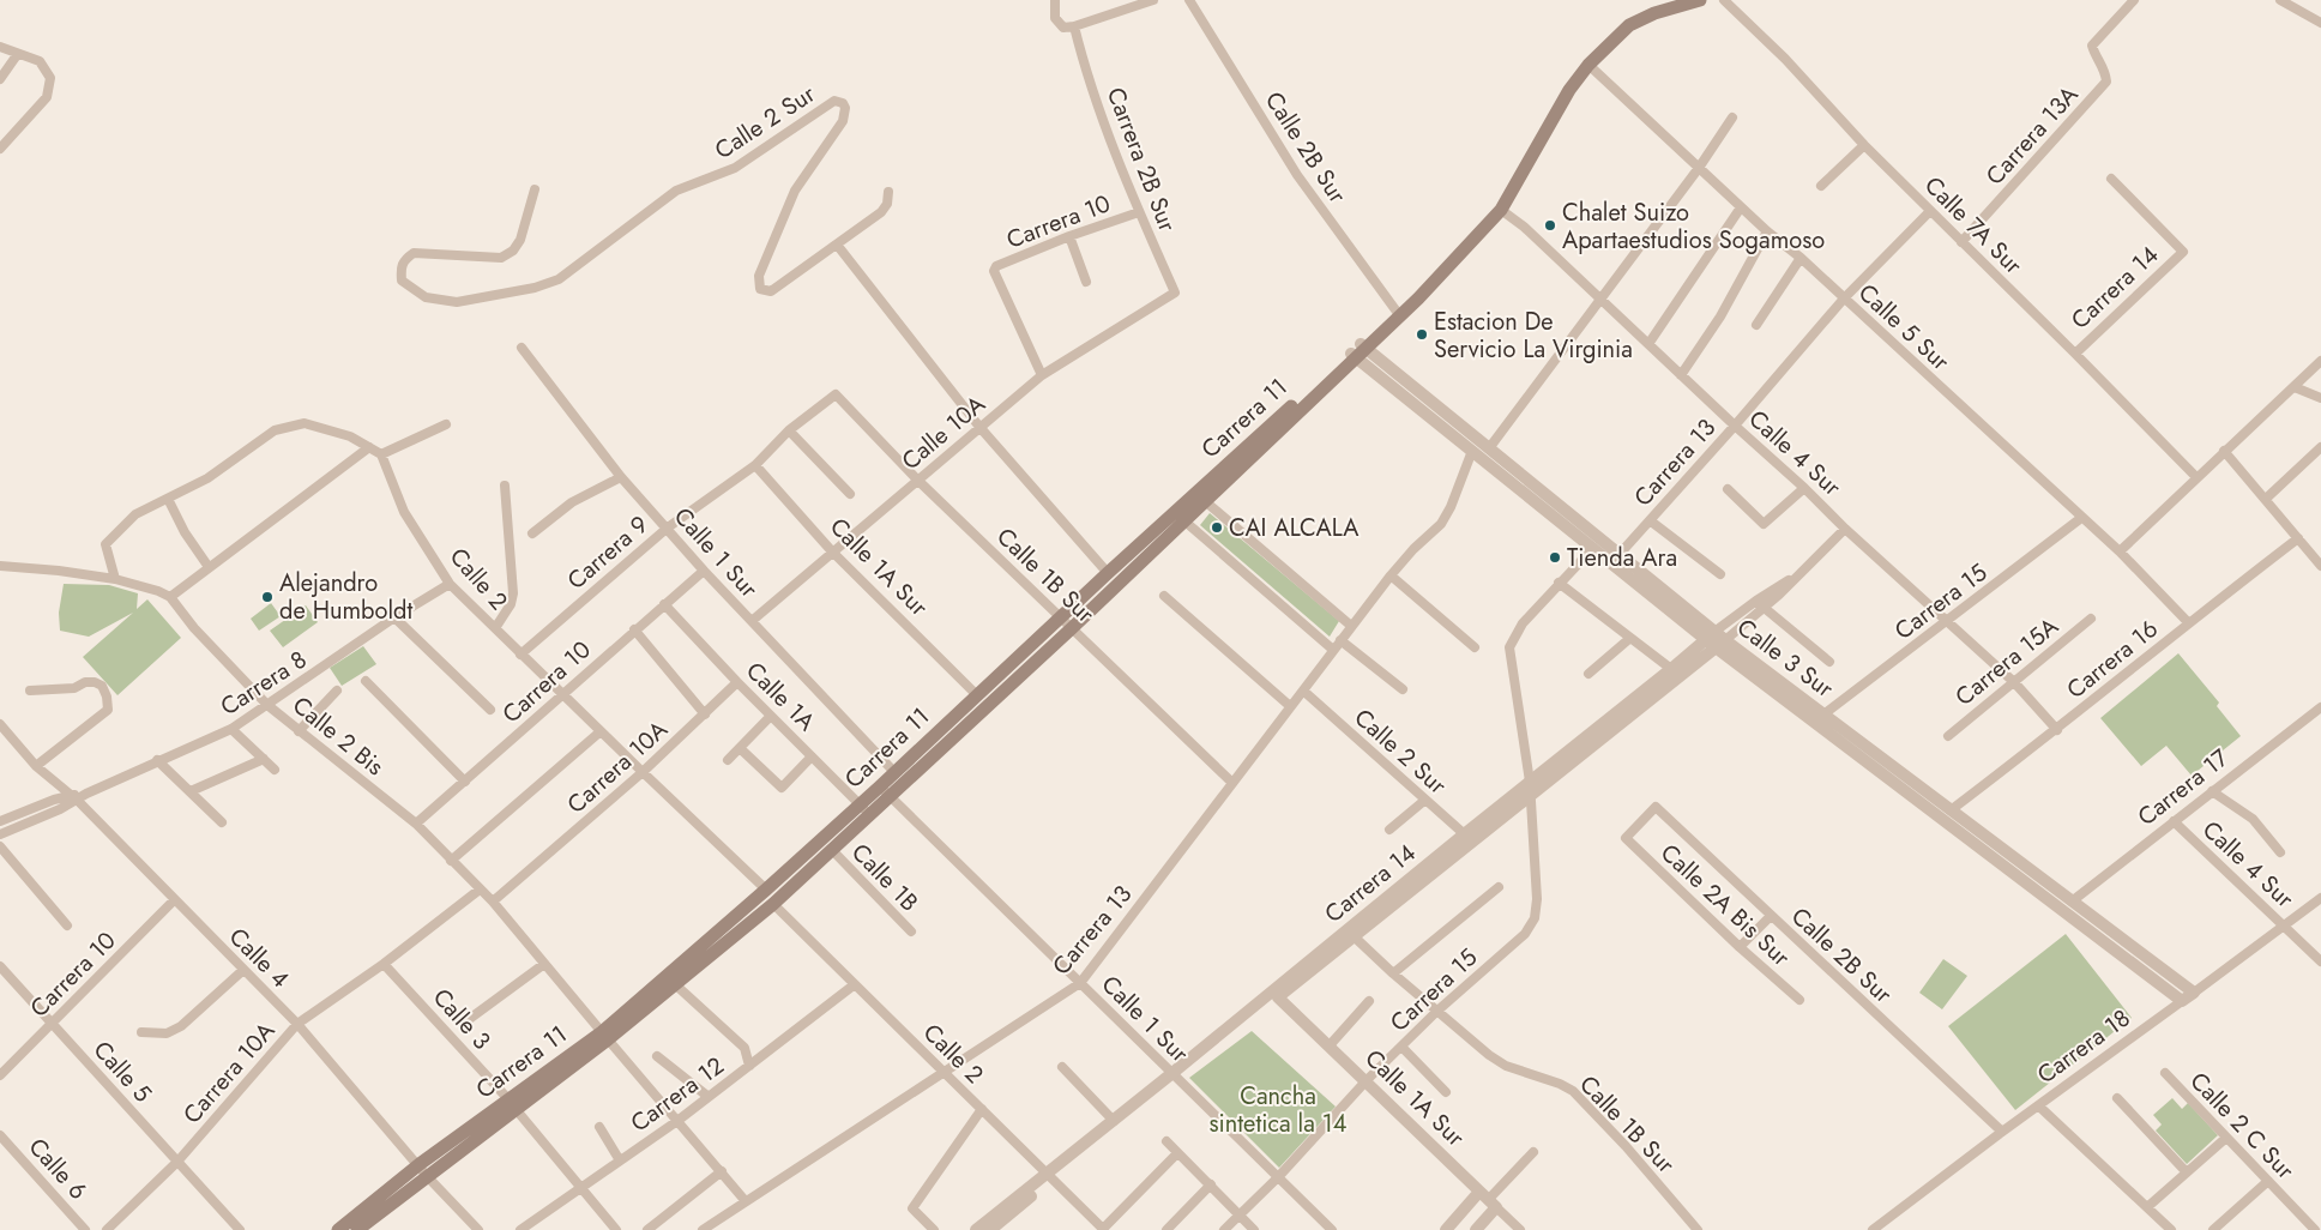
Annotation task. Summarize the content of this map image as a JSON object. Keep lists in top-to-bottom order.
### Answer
{
  "streets": {
    "main road": ["Carrera 11"],
    "street": [
      "Calle 2 Sur",
      "Carrera 13A",
      "Calle 2B Sur",
      "Carrera 2B Sur",
      "Carrera 10",
      "Calle 7A Sur",
      "Carrera 14",
      "Calle 5 Sur",
      "Calle 10A",
      "Calle 4 Sur",
      "Carrera 13",
      "Carrera 9",
      "Calle 1 Sur",
      "Calle 1A Sur",
      "Calle 1B Sur",
      "Calle 2",
      "Carrera 15",
      "Calle 3 Sur",
      "Carrera 16",
      "Carrera 15A",
      "Carrera 8",
      "Calle 1A",
      "Calle 2 Bis",
      "Carrera 10A",
      "Carrera 17",
      "Calle 1B",
      "Calle 2A Bis Sur",
      "Calle 4",
      "Calle 3",
      "Carrera 18",
      "Calle 5",
      "Carrera 12",
      "Calle 2 C Sur",
      "Calle 6"
    ]
  },
  "crossings": [
    ["Calle 2 Sur", "Carrera 14"],
    ["Calle 2 Sur", "Carrera 13"],
    ["Carrera 13A", "Calle 7A Sur"],
    ["Calle 2B Sur", "Carrera 11"],
    ["Calle 2B Sur", "Calle 2A Bis Sur"],
    ["Calle 2B Sur", "Carrera 18"],
    ["Carrera 2B Sur", "Carrera 10"],
    ["Carrera 2B Sur", "Calle 10A"],
    ["Carrera 10", "Calle 10A"],
    ["Carrera 10", "Calle 1 Sur"],
    ["Carrera 10", "Calle 2"],
    ["Carrera 10", "Calle 1A"],
    ["Carrera 10", "Calle 2 Bis"],
    ["Carrera 10", "Calle 4"],
    ["Carrera 10", "Calle 5"],
    ["Calle 7A Sur", "Carrera 14"],
    ["Calle 7A Sur", "Carrera 13"],
    ["Carrera 14", "Calle 4 Sur"],
    ["Carrera 14", "Calle 1 Sur"],
    ["Carrera 14", "Calle 1A Sur"],
    ["Carrera 14", "Calle 1B Sur"],
    ["Carrera 14", "Calle 2"],
    ["Carrera 14", "Carrera 15"],
    ["Carrera 14", "Calle 3 Sur"],
    ["Calle 5 Sur", "Carrera 11"],
    ["Calle 5 Sur", "Carrera 13"],
    ["Calle 5 Sur", "Carrera 15"],
    ["Calle 5 Sur", "Carrera 16"],
    ["Carrera 11", "Calle 4 Sur"],
    ["Carrera 11", "Calle 1 Sur"],
    ["Carrera 11", "Calle 1A Sur"],
    ["Carrera 11", "Calle 1B Sur"],
    ["Carrera 11", "Calle 2"],
    ["Carrera 11", "Calle 3 Sur"],
    ["Carrera 11", "Calle 1A"],
    ["Carrera 11", "Calle 2 Bis"],
    ["Carrera 11", "Calle 1B"],
    ["Carrera 11", "Calle 4"],
    ["Carrera 11", "Calle 3"],
    ["Calle 10A", "Calle 1 Sur"],
    ["Calle 10A", "Calle 1A Sur"],
    ["Calle 10A", "Calle 1B Sur"],
    ["Calle 4 Sur", "Carrera 13"],
    ["Calle 4 Sur", "Carrera 15"],
    ["Calle 4 Sur", "Carrera 16"],
    ["Calle 4 Sur", "Carrera 15A"],
    ["Calle 4 Sur", "Carrera 17"],
    ["Calle 4 Sur", "Carrera 18"],
    ["Carrera 13", "Calle 1 Sur"],
    ["Carrera 13", "Calle 1B Sur"],
    ["Carrera 13", "Calle 2"],
    ["Carrera 13", "Calle 3 Sur"],
    ["Carrera 13", "Calle 2 Bis"],
    ["Carrera 9", "Calle 1 Sur"],
    ["Carrera 9", "Calle 1A Sur"],
    ["Carrera 9", "Calle 1B Sur"],
    ["Carrera 9", "Calle 2"],
    ["Calle 1 Sur", "Carrera 15"],
    ["Calle 1A Sur", "Carrera 15"],
    ["Calle 1B Sur", "Carrera 15"],
    ["Calle 2", "Carrera 8"],
    ["Calle 2", "Carrera 10A"],
    ["Calle 2", "Carrera 12"],
    ["Carrera 15", "Calle 3 Sur"],
    ["Calle 3 Sur", "Carrera 16"],
    ["Calle 3 Sur", "Carrera 17"],
    ["Calle 3 Sur", "Carrera 18"],
    ["Carrera 8", "Calle 2 Bis"],
    ["Carrera 8", "Calle 4"],
    ["Calle 1A", "Carrera 10A"],
    ["Calle 2 Bis", "Carrera 10A"],
    ["Calle 2 Bis", "Carrera 12"],
    ["Carrera 10A", "Calle 4"],
    ["Carrera 10A", "Calle 3"],
    ["Carrera 10A", "Calle 5"],
    ["Calle 3", "Carrera 12"]
  ],
  "parks": ["Cancha sintetica la 14"],
  "places": [
    "Chalet Suizo Apartaestudios Sogamoso",
    "Estacion De Servicio La Virginia",
    "CAI ALCALA",
    "Tienda Ara",
    "Alejandro de Humboldt"
  ]
}
